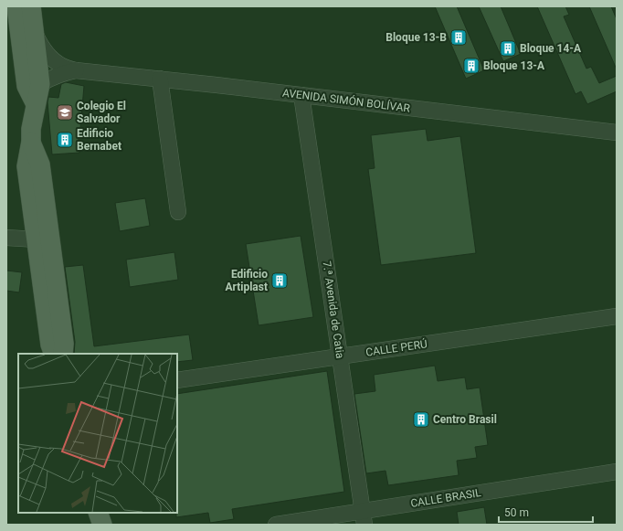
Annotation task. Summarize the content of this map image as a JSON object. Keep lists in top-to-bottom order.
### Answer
{
  "streets": {
    "street": [
      "AVENIDA SIMÓN BOLÍVAR",
      "7.ª Avenida de Catia",
      "CALLE PERÚ",
      "CALLE BRASIL"
    ]
  },
  "crossings": [
    ["AVENIDA SIMÓN BOLÍVAR", "7.ª Avenida de Catia"],
    ["7.ª Avenida de Catia", "CALLE PERÚ"],
    ["7.ª Avenida de Catia", "CALLE BRASIL"]
  ],
  "places": {
    "building": [
      "Bloque 13-B",
      "Bloque 14-A",
      "Bloque 13-A",
      "Edificio Bernabet",
      "Edificio Artiplast",
      "Centro Brasil"
    ],
    "school or university": ["Colegio El Salvador"]
  },
  "scale_bar": "50 m"
}
